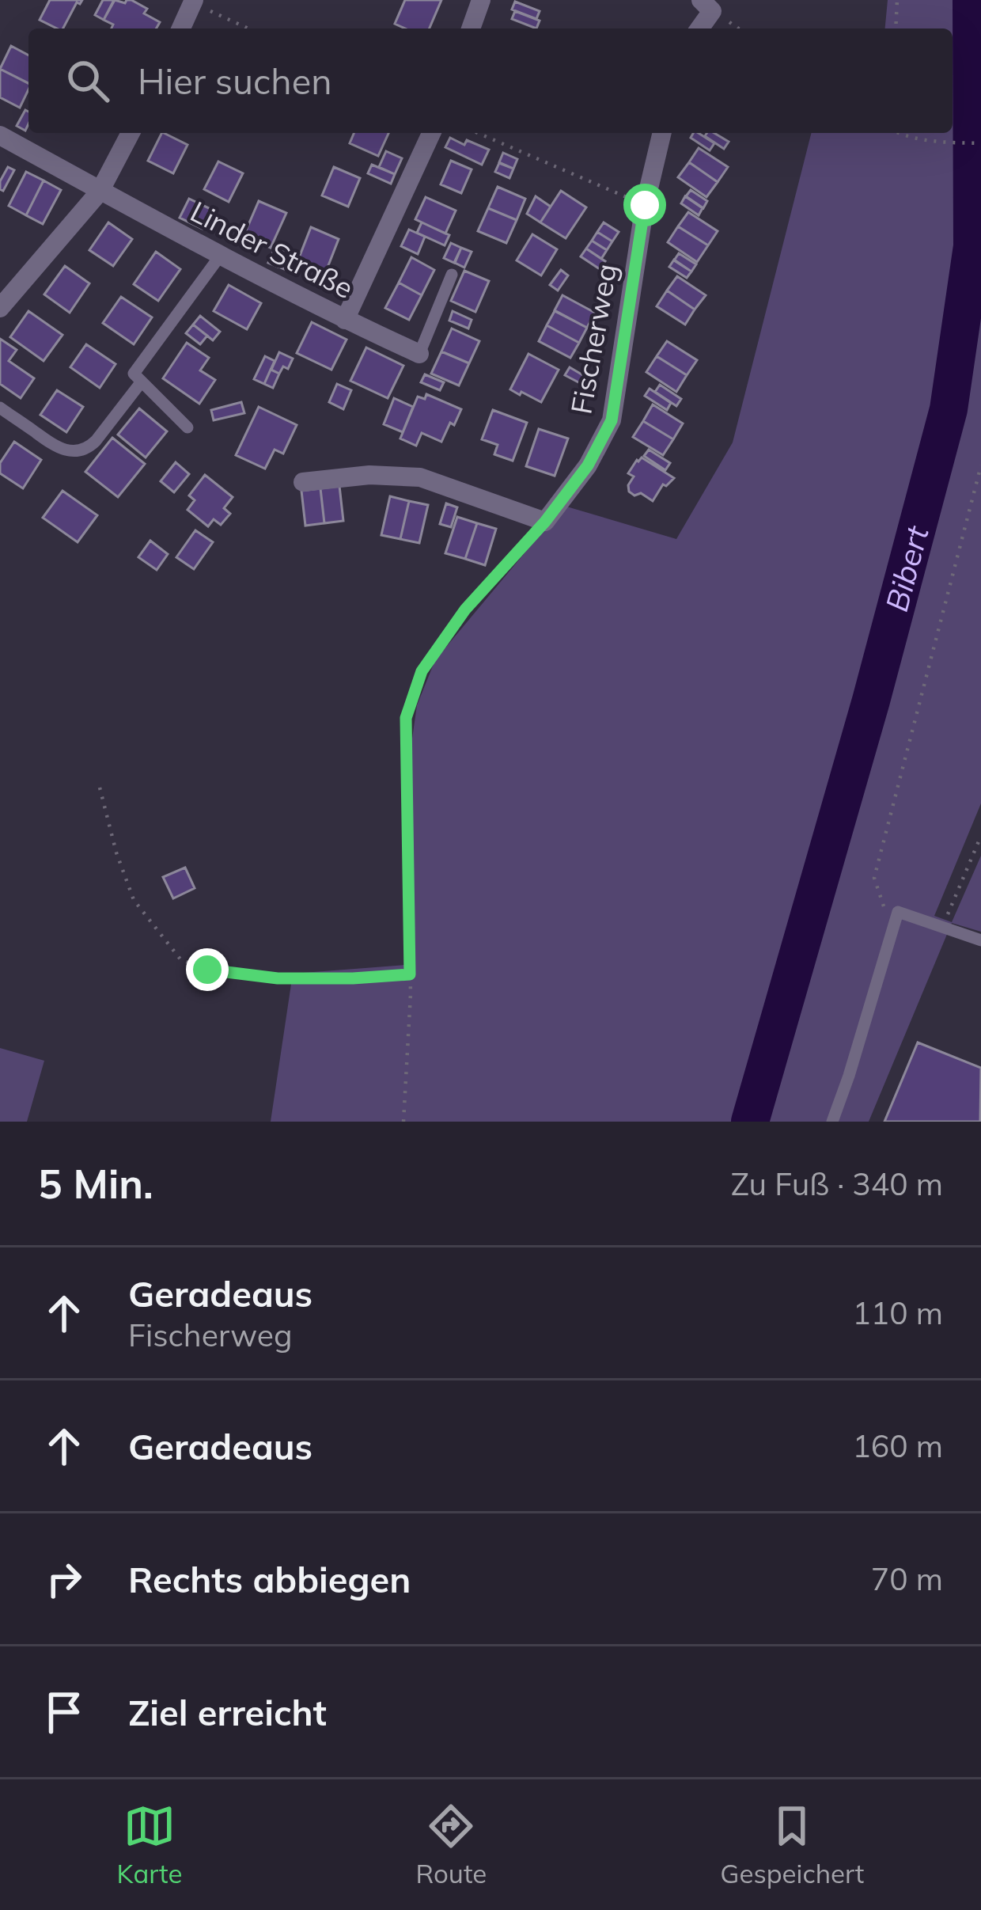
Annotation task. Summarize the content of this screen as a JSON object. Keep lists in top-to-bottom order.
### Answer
{
  "streets": {
    "street": ["Linder Straße", "Fischerweg"]
  },
  "water": ["Bibert"],
  "page": {
    "search": "Hier suchen",
    "heading": ["5 Min.", "Zu Fuß · 340 m"],
    "list": [
      ["Geradeaus", "Fischerweg", "110 m"],
      ["Geradeaus", "160 m"],
      ["Rechts abbiegen", "70 m"],
      "Ziel erreicht"
    ],
    "nav": ["Karte", "Route", "Gespeichert"]
  }
}
